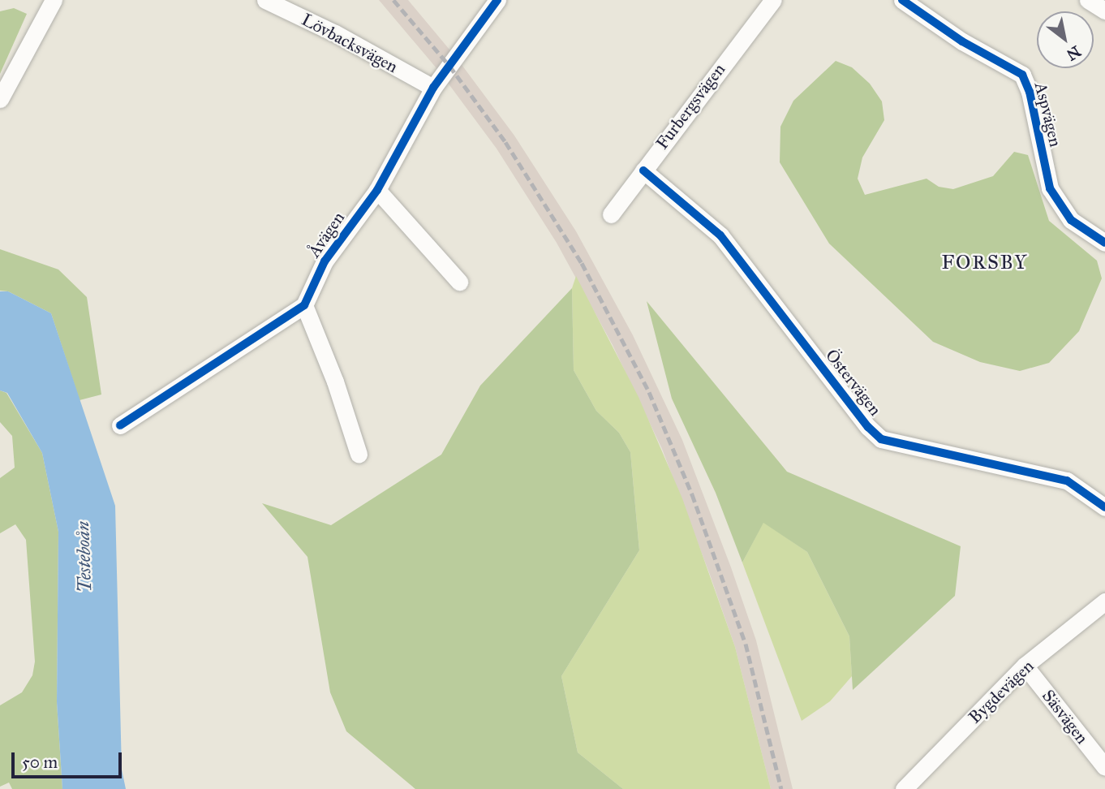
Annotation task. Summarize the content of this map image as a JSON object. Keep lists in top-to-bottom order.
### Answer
{
  "streets": {
    "street": [
      "Lövbacksvägen",
      "Furbergsvägen",
      "Aspvägen",
      "Åvägen",
      "Östervägen",
      "Bygdevägen",
      "Säsvägen"
    ]
  },
  "crossings": [
    ["Lövbacksvägen", "Åvägen"],
    ["Furbergsvägen", "Östervägen"],
    ["Bygdevägen", "Säsvägen"]
  ],
  "districts": ["FORSBY"],
  "water": ["Testeboån"],
  "scale_bar": "50 m",
  "north": "bottom right"
}
